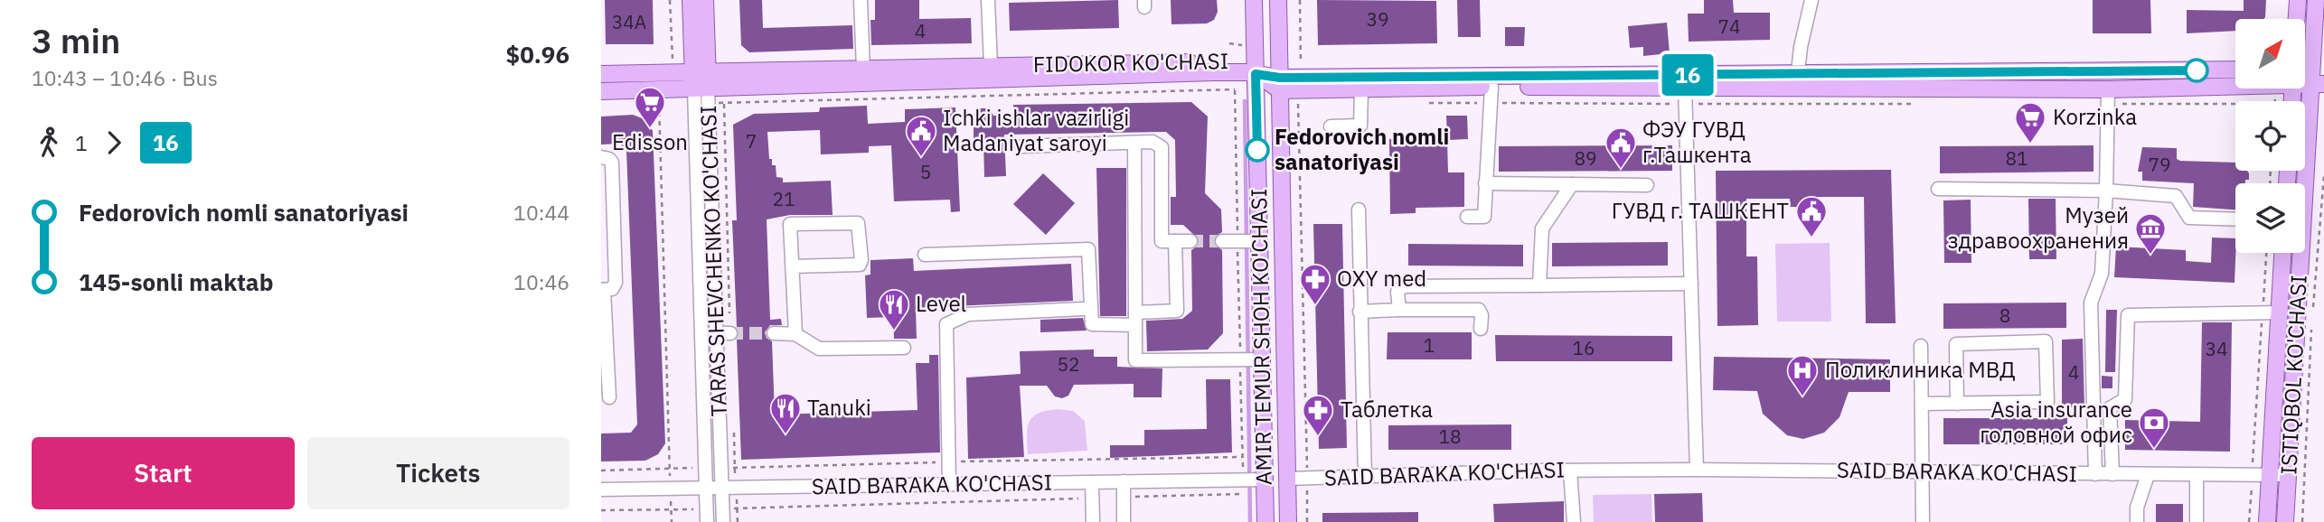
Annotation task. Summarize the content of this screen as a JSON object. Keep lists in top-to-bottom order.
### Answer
{
  "streets": {
    "main road": [
      "FIDOKOR KO'CHASI",
      "TARAS SHEVCHENKO KO'CHASI",
      "AMIR TEMUR SHOH KO'CHASI",
      "ISTIQBOL KO'CHASI",
      "SAID BARAKA KO'CHASI"
    ]
  },
  "crossings": [
    ["FIDOKOR KO'CHASI", "TARAS SHEVCHENKO KO'CHASI"],
    ["FIDOKOR KO'CHASI", "AMIR TEMUR SHOH KO'CHASI"],
    ["TARAS SHEVCHENKO KO'CHASI", "SAID BARAKA KO'CHASI"],
    ["AMIR TEMUR SHOH KO'CHASI", "SAID BARAKA KO'CHASI"],
    ["ISTIQBOL KO'CHASI", "SAID BARAKA KO'CHASI"]
  ],
  "places": {
    "supermarket": ["Edisson", "Korzinka"],
    "other": ["Fedorovich nomli sanatoriyasi"],
    "public building": ["Ichki ishlar vazirligi Madaniyat saroyi", "ФЭУ ГУВД г.Ташкента", "ГУВД г. ТАШКЕНТ"],
    "museum": ["Музей здравоохранения"],
    "pharmacy": ["OXY med", "Таблетка"],
    "restaurant": ["Level", "Tanuki"],
    "hospital": ["Поликлиника МВД"],
    "bank": ["Asia insurance головной офис"]
  },
  "lines": ["bus line 16"],
  "house_numbers": [
    "39",
    "34А",
    "74",
    "4",
    "7",
    "89",
    "81",
    "79",
    "5",
    "21",
    "8",
    "1",
    "16",
    "34",
    "52",
    "4",
    "18"
  ],
  "north": "top right",
  "page": {
    "heading": ["3 min", "10:43 – 10:46 · Bus", "$0.96"],
    "on_map": "16",
    "legs": ["1", "16"],
    "list": [
      {
        "name": "Fedorovich nomli sanatoriyasi",
        "value": "10:44"
      },
      {
        "name": "145-sonli maktab",
        "value": "10:46"
      }
    ],
    "buttons": ["Start", "Tickets"]
  }
}
